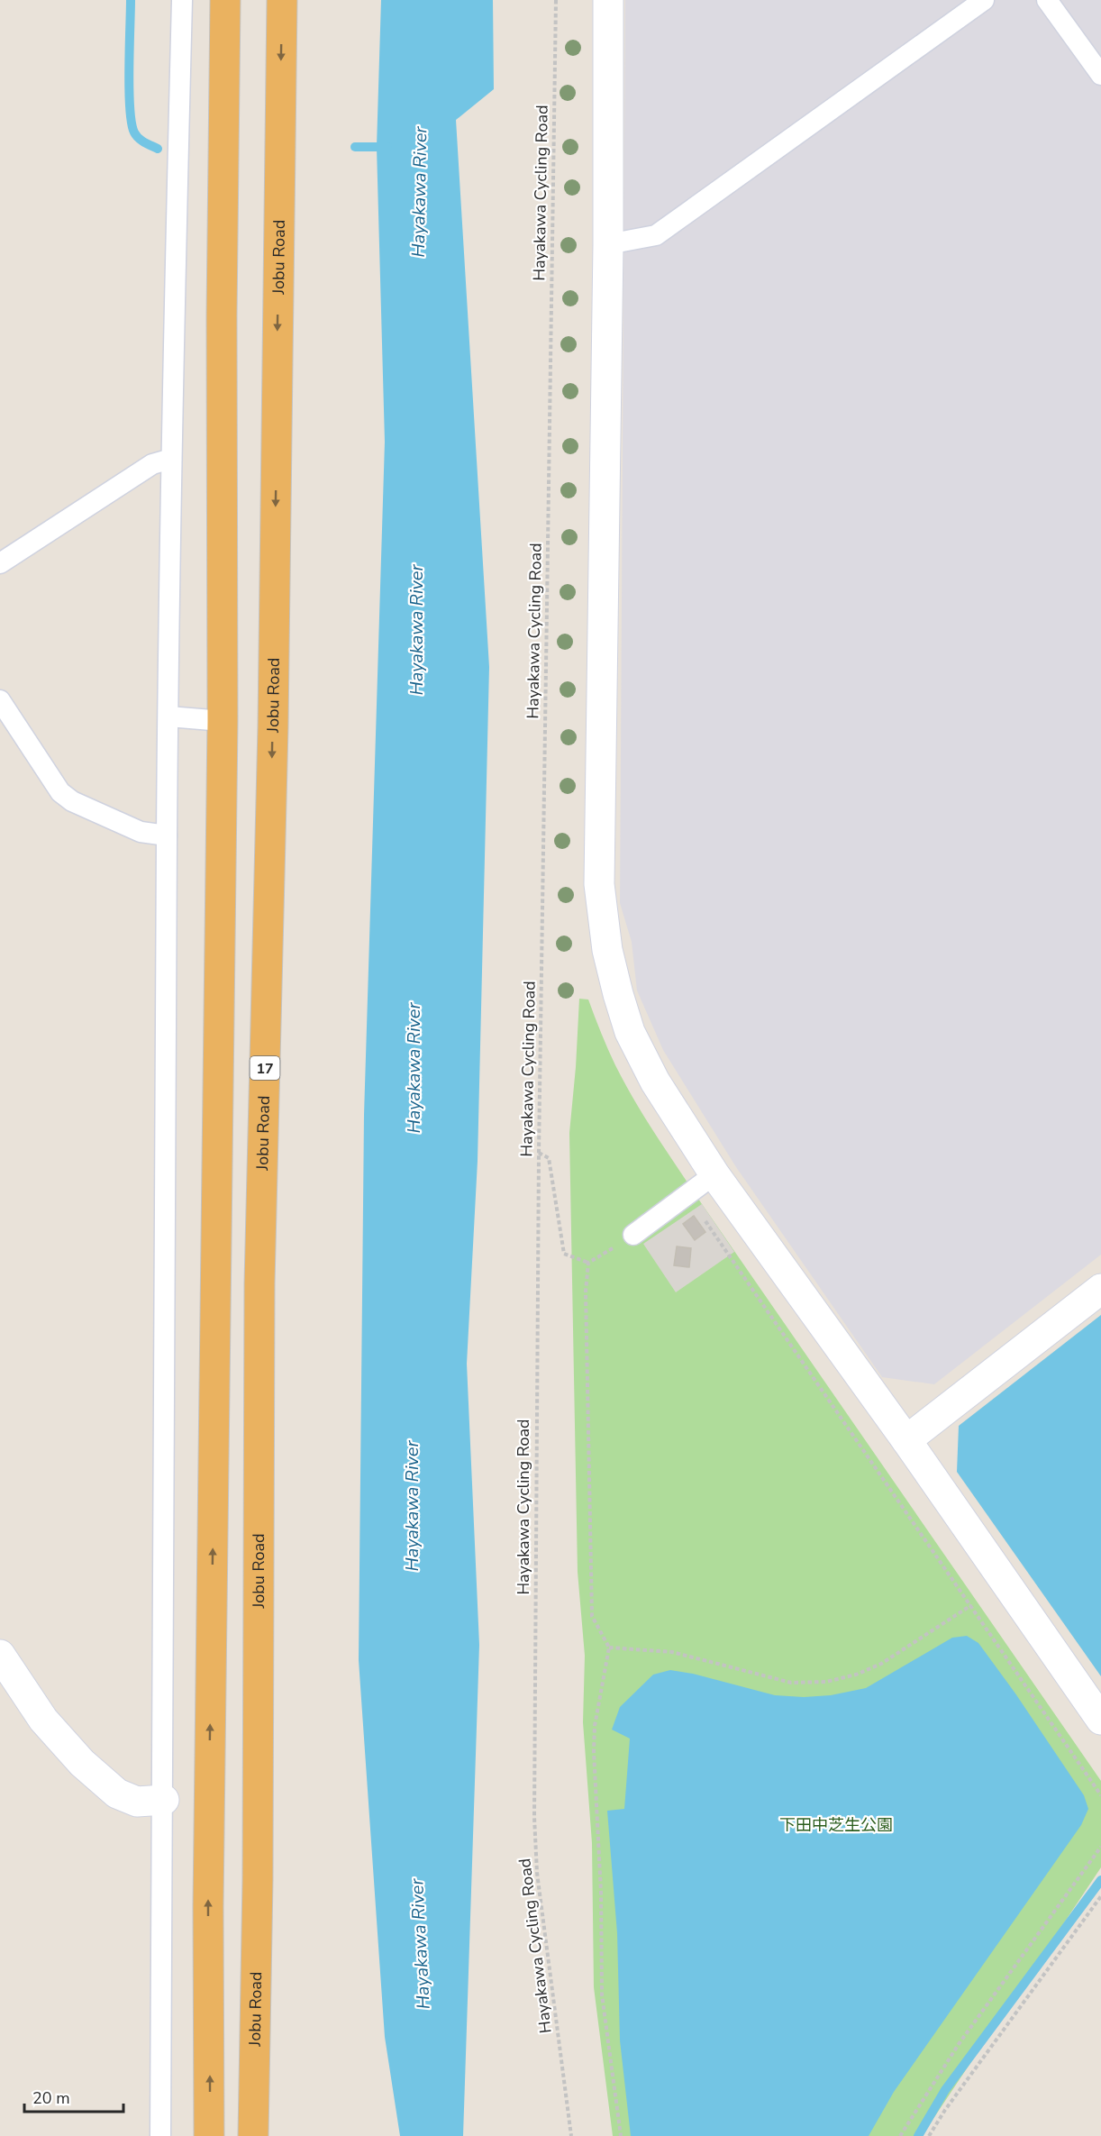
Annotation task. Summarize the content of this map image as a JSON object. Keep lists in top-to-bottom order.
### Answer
{
  "streets": {
    "highway": ["Jobu Road", "17"],
    "path": ["Hayakawa Cycling Road"]
  },
  "water": ["Hayakawa River"],
  "parks": ["下田中芝生公園"],
  "scale_bar": "20 m"
}
